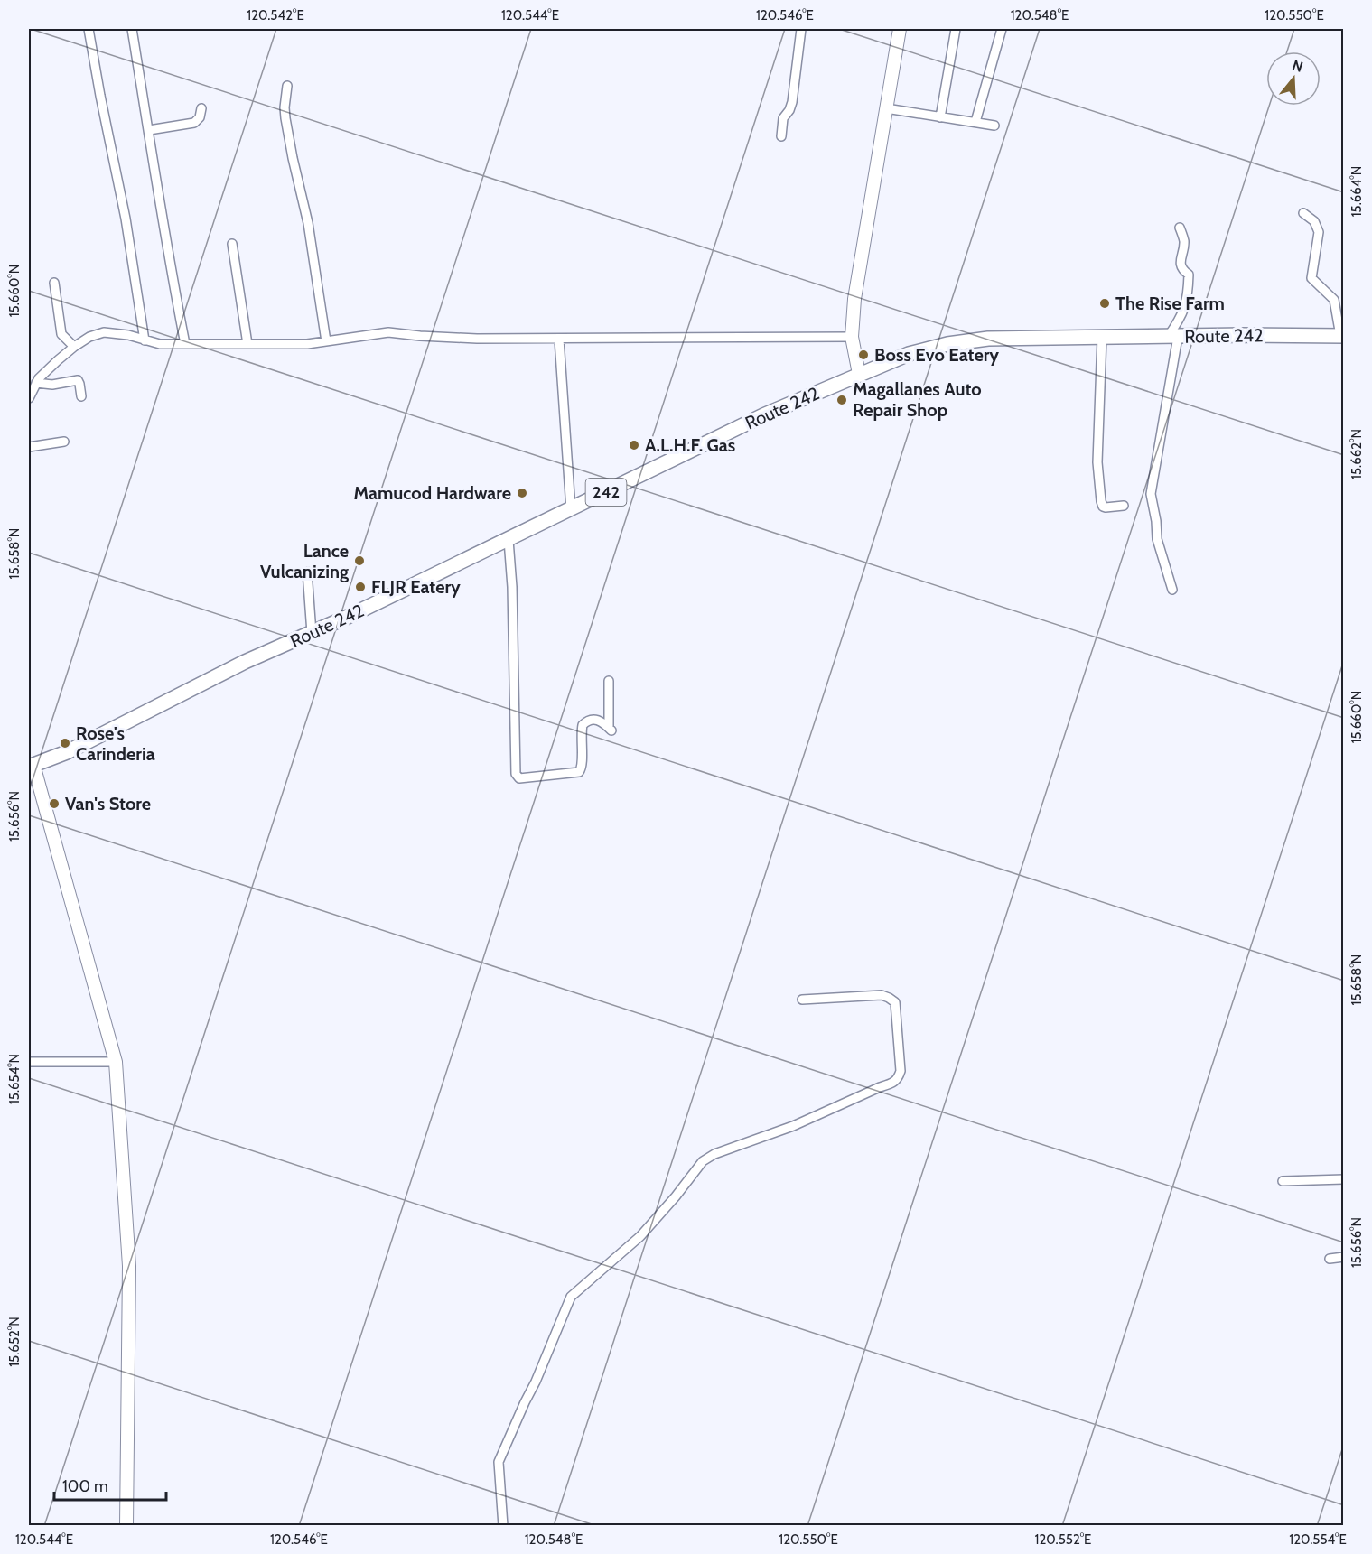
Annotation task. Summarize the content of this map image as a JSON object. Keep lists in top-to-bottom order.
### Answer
{
  "streets": {
    "main road": ["Route 242", "242"]
  },
  "places": [
    "The Rise Farm",
    "Boss Evo Eatery",
    "Magallanes Auto Repair Shop",
    "A.L.H.F. Gas",
    "Mamucod Hardware",
    "Lance Vulcanizing",
    "FLJR Eatery",
    "Rose's Carinderia",
    "Van's Store"
  ],
  "scale_bar": "100 m",
  "north": "top",
  "coordinates": [
    "120.542°E",
    "120.544°E",
    "120.546°E",
    "120.548°E",
    "120.550°E",
    "15.664°N",
    "15.660°N",
    "15.662°N",
    "15.658°N",
    "15.656°N",
    "15.654°N",
    "15.652°N",
    "120.552°E",
    "120.554°E"
  ]
}
